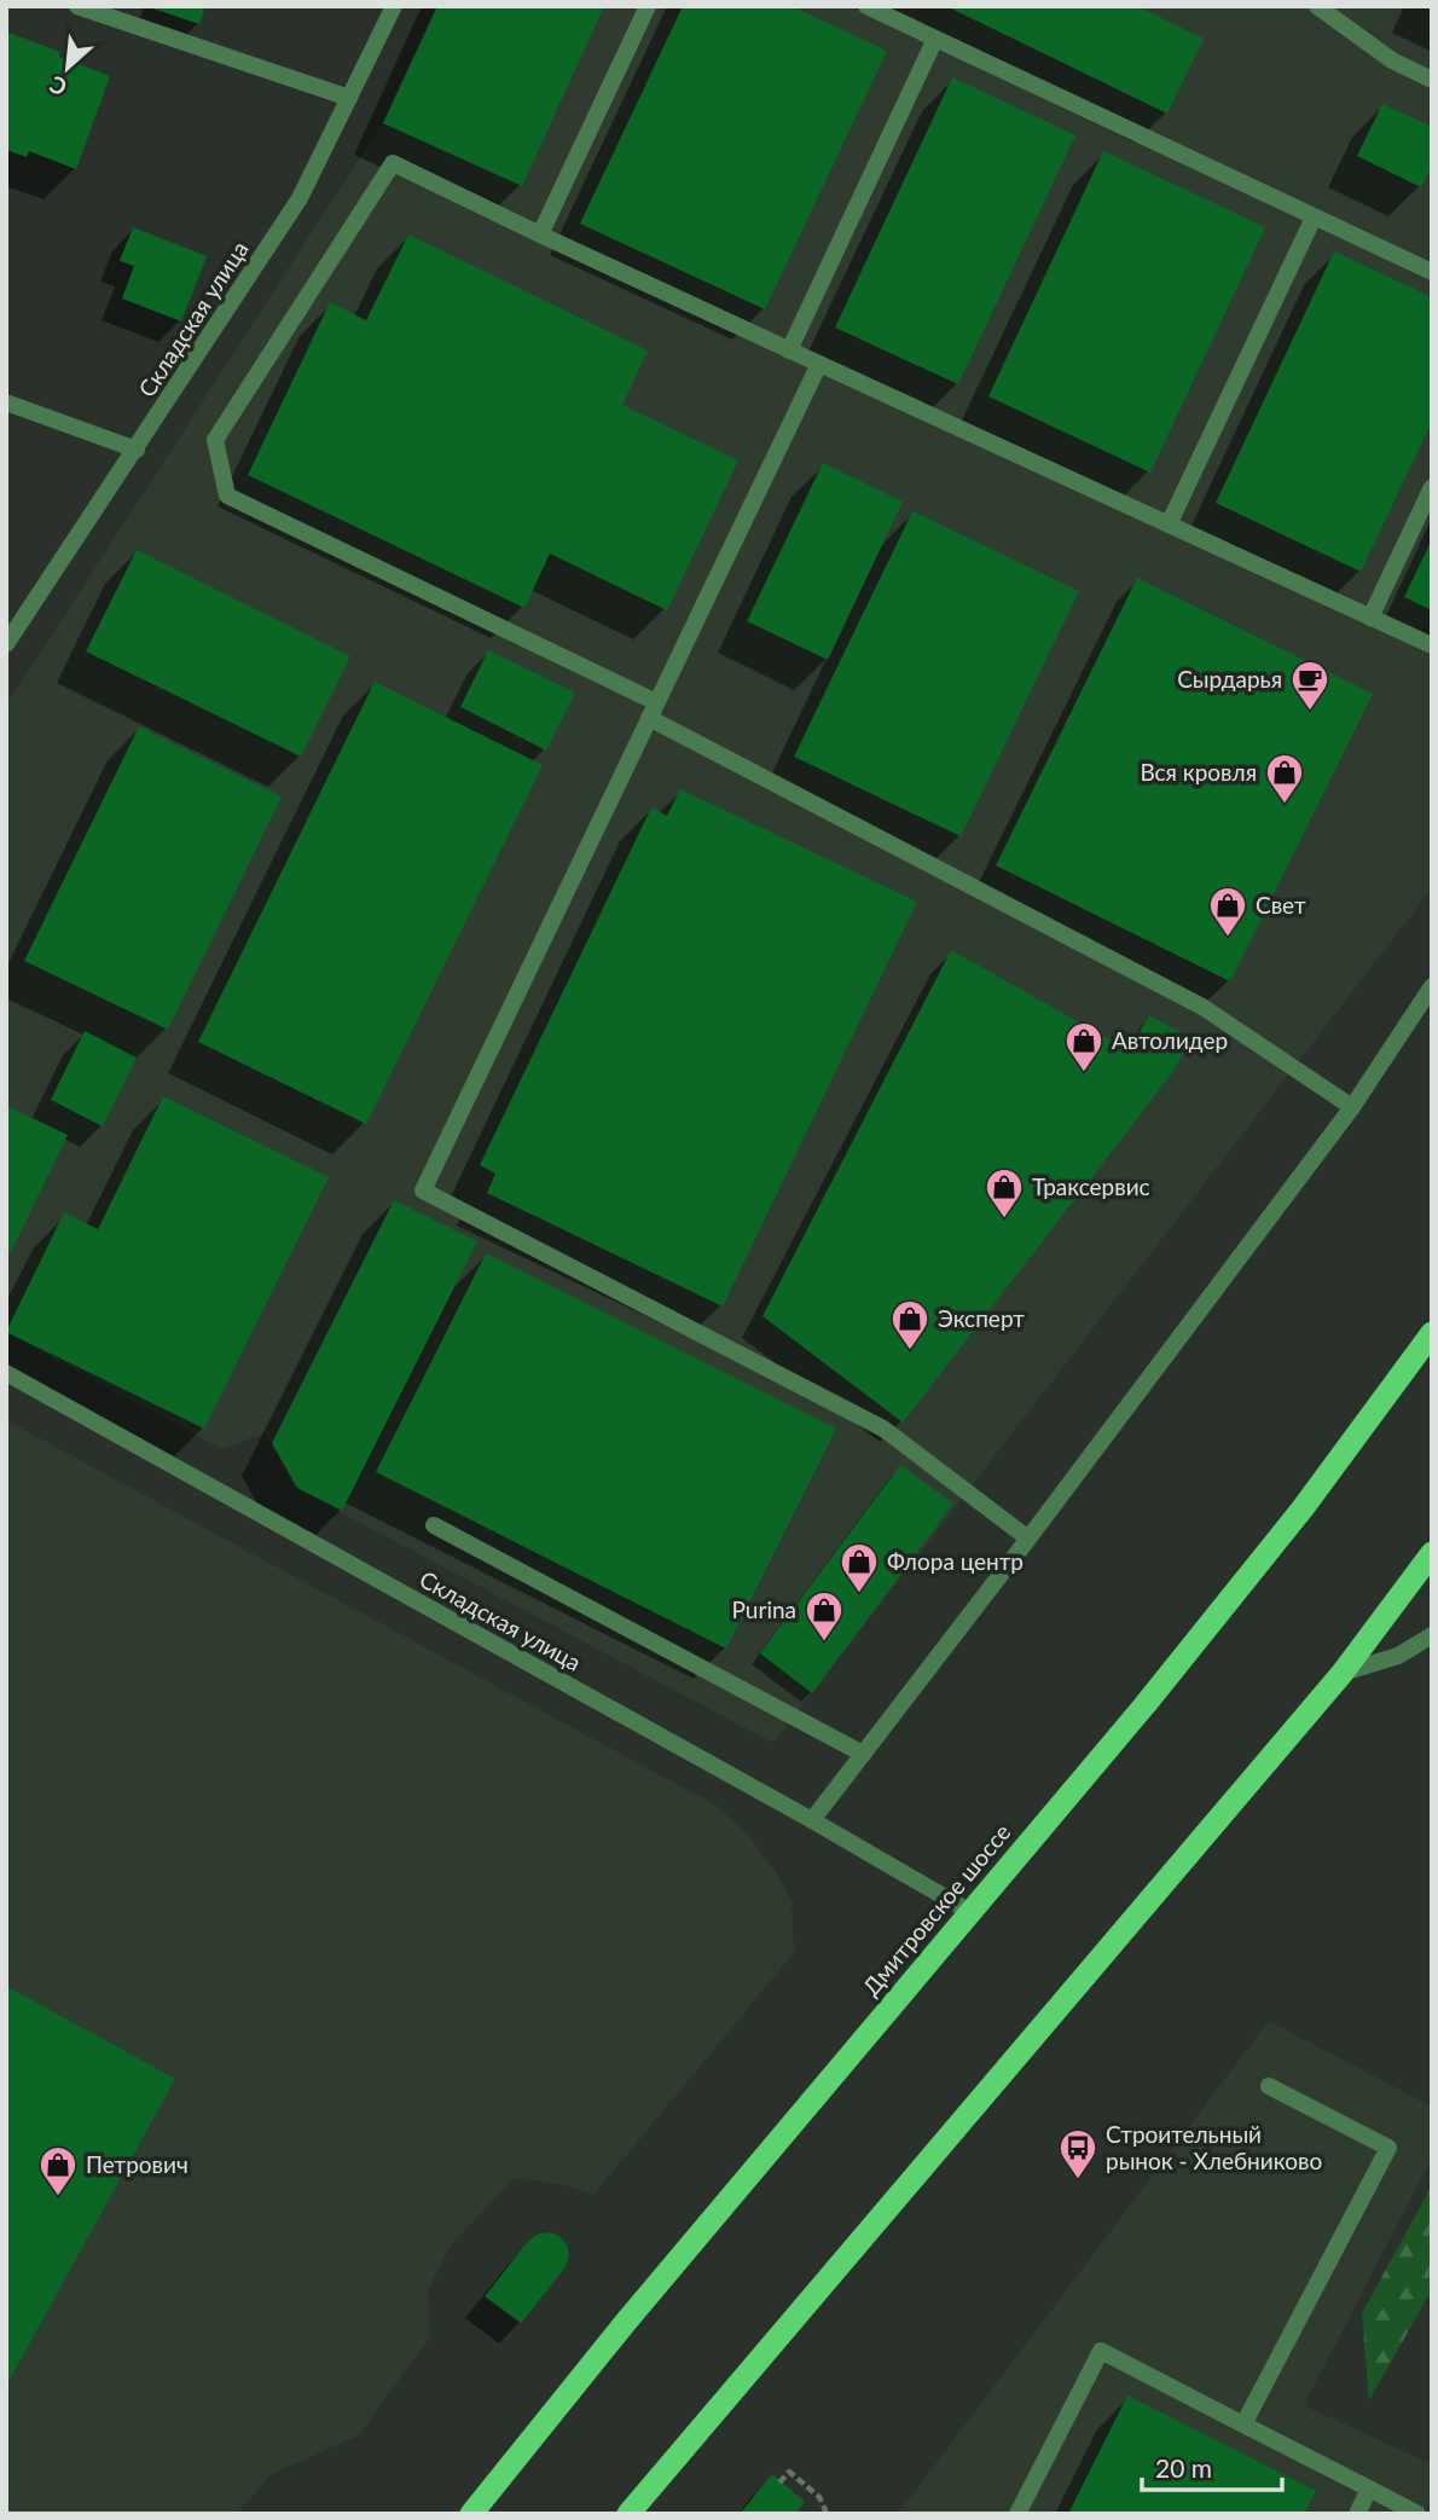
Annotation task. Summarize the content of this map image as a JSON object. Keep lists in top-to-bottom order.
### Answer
{
  "streets": {
    "highway": ["Дмитровское шоссе"],
    "street": ["Складская улица"]
  },
  "crossings": [
    ["Складская улица", "Дмитровское шоссе"]
  ],
  "places": {
    "cafe": ["Сырдарья"],
    "shop": [
      "Вся кровля",
      "Свет",
      "Автолидер",
      "Траксервис",
      "Эксперт",
      "Флора центр",
      "Purina",
      "Петрович"
    ],
    "bus stop": ["Строительный рынок - Хлебниково"]
  },
  "scale_bar": "20 m",
  "north": "bottom left"
}
